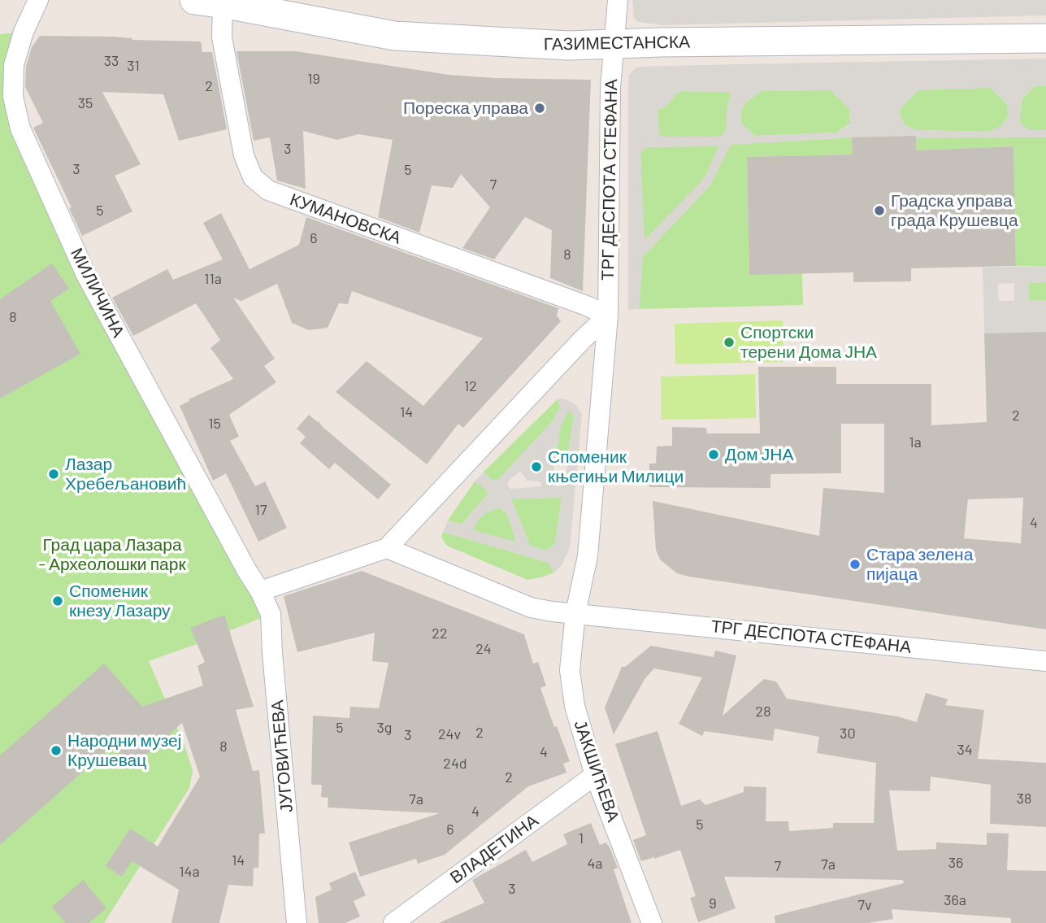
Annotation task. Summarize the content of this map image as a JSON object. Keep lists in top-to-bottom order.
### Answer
{
  "streets": {
    "main road": ["ГАЗИМЕСТАНСКА"],
    "street": [
      "ТРГ ДЕСПОТА СТЕФАНА",
      "КУМАНОВСКА",
      "МИЛИЧИНА",
      "ЈУГОВИЋЕВА",
      "ЈАКШИЋЕВА",
      "ВЛАДЕТИНА"
    ]
  },
  "crossings": [
    ["ГАЗИМЕСТАНСКА", "ТРГ ДЕСПОТА СТЕФАНА"],
    ["ГАЗИМЕСТАНСКА", "КУМАНОВСКА"],
    ["ТРГ ДЕСПОТА СТЕФАНА", "КУМАНОВСКА"],
    ["ТРГ ДЕСПОТА СТЕФАНА", "ЈАКШИЋЕВА"],
    ["МИЛИЧИНА", "ЈУГОВИЋЕВА"],
    ["ЈАКШИЋЕВА", "ВЛАДЕТИНА"]
  ],
  "parks": ["Град цара Лазара - Археолошки парк"],
  "places": [
    "Пореска управа",
    "Градска управа града Крушевца",
    "Спортски терени Дома ЈНА",
    "Дом ЈНА",
    "Споменик књегињи Милици",
    "Лазар Хребељановић",
    "Стара зелена пијаца",
    "Споменик кнезу Лазару",
    "Народни музеј Крушевац"
  ],
  "house_numbers": [
    "33",
    "31",
    "19",
    "2",
    "35",
    "3",
    "3",
    "5",
    "7",
    "5",
    "6",
    "8",
    "11a",
    "8",
    "12",
    "14",
    "2",
    "15",
    "1a",
    "17",
    "4",
    "22",
    "24",
    "28",
    "5",
    "3g",
    "2",
    "30",
    "24v",
    "3",
    "8",
    "34",
    "4",
    "24d",
    "2",
    "38",
    "7a",
    "4",
    "5",
    "6",
    "1",
    "14",
    "36",
    "4a",
    "7a",
    "7",
    "14a",
    "3",
    "36a",
    "9",
    "7v"
  ]
}
